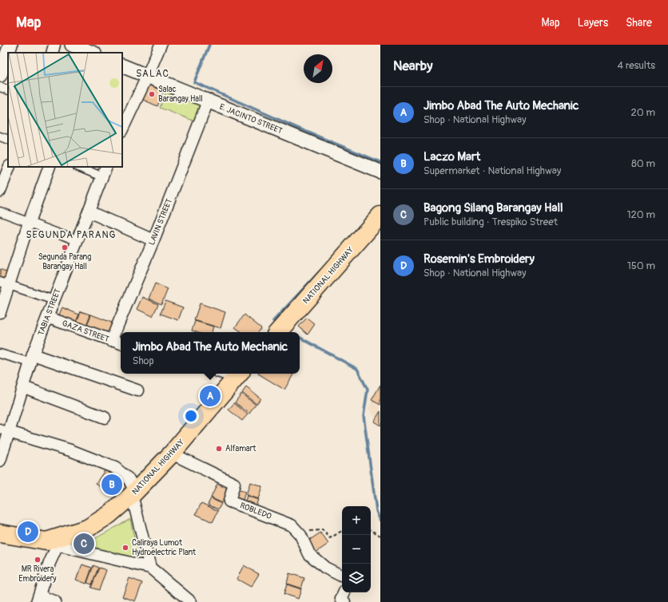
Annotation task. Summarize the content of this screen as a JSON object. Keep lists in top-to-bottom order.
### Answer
{
  "streets": {
    "main road": ["NATIONAL HIGHWAY"],
    "street": [
      "E. JACINTO STREET",
      "LAVIN STREET",
      "TABIA STREET",
      "GAZA STREET",
      "ROBLEDO"
    ]
  },
  "crossings": [
    ["E. JACINTO STREET", "LAVIN STREET"],
    ["LAVIN STREET", "GAZA STREET"],
    ["NATIONAL HIGHWAY", "ROBLEDO"],
    ["TABIA STREET", "GAZA STREET"]
  ],
  "districts": ["SALAC", "SEGUNDA PARANG"],
  "places": [
    "Salac Barangay Hall",
    "Segunda Parang Barangay Hall",
    "Alfamart",
    "Caliraya Lumot Hydroelectric Plant",
    "MR Rivera Embroidery"
  ],
  "north": "top right",
  "page": {
    "header": "Map",
    "nav": ["Map", "Layers", "Share"],
    "heading": ["Nearby", "4 results"],
    "list": [
      {
        "mark": "A",
        "name": "Jimbo Abad The Auto Mechanic",
        "note": "Shop · National Highway",
        "value": "20 m"
      },
      {
        "mark": "B",
        "name": "Laczo Mart",
        "note": "Supermarket · National Highway",
        "value": "80 m"
      },
      {
        "mark": "C",
        "name": "Bagong Silang Barangay Hall",
        "note": "Public building · Trespiko Street",
        "value": "120 m"
      },
      {
        "mark": "D",
        "name": "Rosemin's Embroidery",
        "note": "Shop · National Highway",
        "value": "150 m"
      }
    ],
    "popup": ["Jimbo Abad The Auto Mechanic", "Shop"],
    "pins": [
      "A",
      "B",
      "D",
      "C"
    ],
    "map_buttons": ["+", "−"]
  }
}
